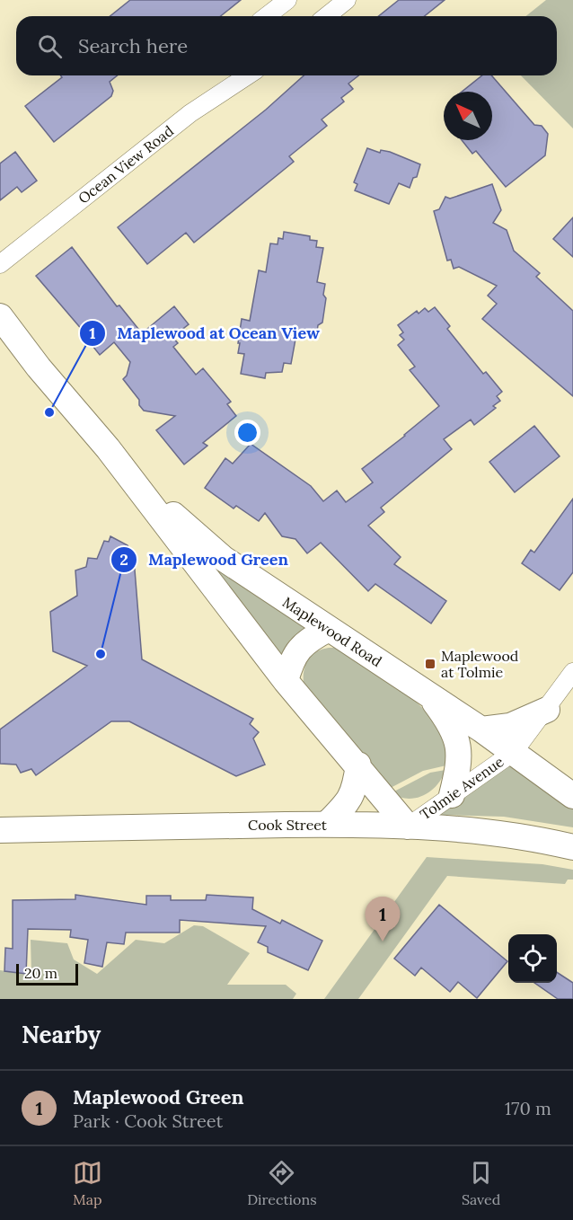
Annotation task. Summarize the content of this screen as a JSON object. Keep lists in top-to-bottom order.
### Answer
{
  "streets": {
    "street": [
      "Ocean View Road",
      "Maplewood Road",
      "Tolmie Avenue",
      "Cook Street"
    ]
  },
  "crossings": [
    ["Maplewood Road", "Tolmie Avenue"],
    ["Maplewood Road", "Cook Street"],
    ["Tolmie Avenue", "Cook Street"]
  ],
  "places": {
    "other": ["Maplewood at Ocean View", "Maplewood Green"],
    "transit": ["Maplewood at Tolmie"]
  },
  "scale_bar": "20 m",
  "north": "top left",
  "page": {
    "search": "Search here",
    "pins": "1",
    "scale": "20 m",
    "heading": "Nearby",
    "list": [
      {
        "mark": "1",
        "name": "Maplewood Green",
        "note": "Park · Cook Street",
        "value": "170 m"
      }
    ],
    "nav": ["Map", "Directions", "Saved"]
  }
}
